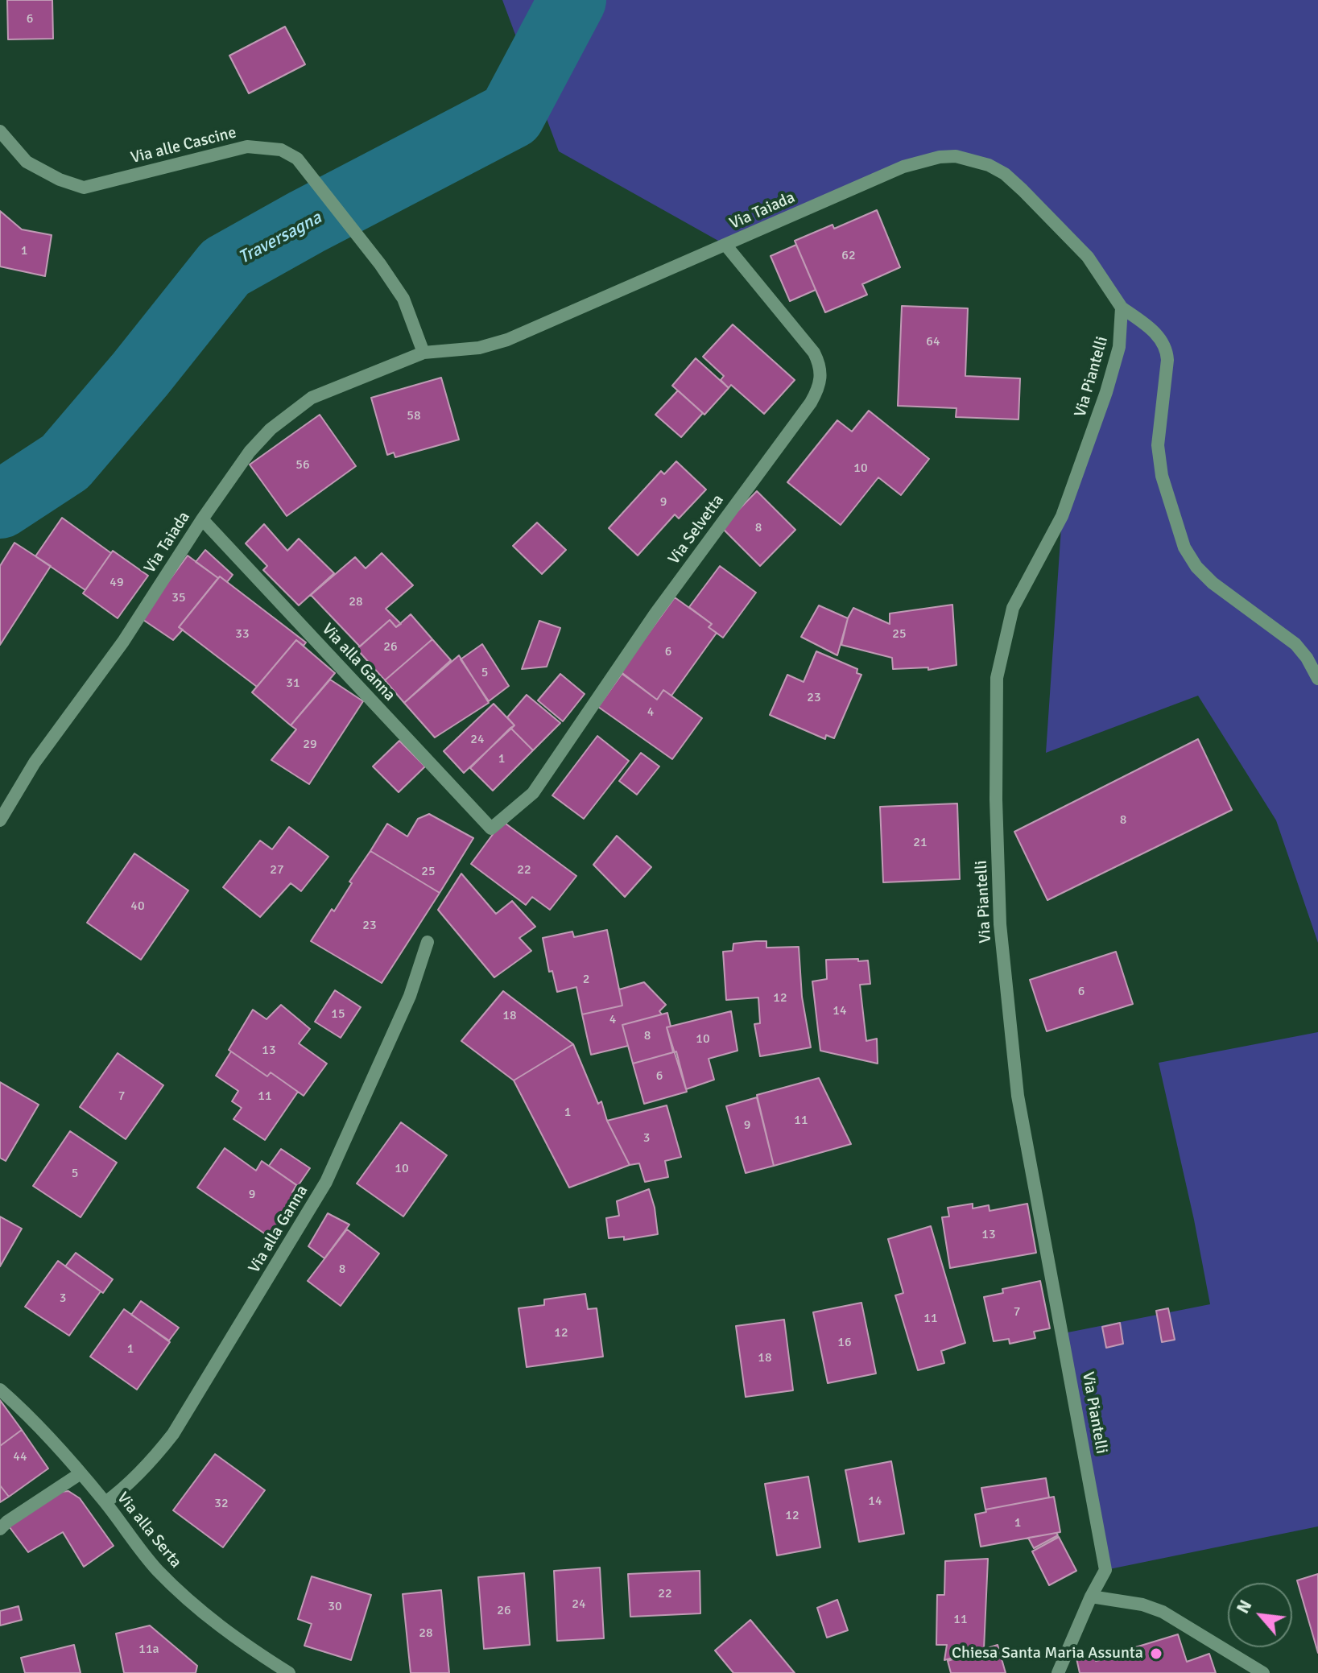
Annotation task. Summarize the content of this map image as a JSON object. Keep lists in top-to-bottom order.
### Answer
{
  "streets": {
    "street": [
      "Via alle Cascine",
      "Via Taiada",
      "Via Piantelli",
      "Via Selvetta",
      "Via alla Ganna",
      "Via alla Serta"
    ]
  },
  "crossings": [
    ["Via alle Cascine", "Via Taiada"],
    ["Via Taiada", "Via Piantelli"],
    ["Via Taiada", "Via Selvetta"],
    ["Via Taiada", "Via alla Ganna"],
    ["Via Selvetta", "Via alla Ganna"],
    ["Via alla Ganna", "Via alla Serta"]
  ],
  "water": ["Traversagna"],
  "places": ["Chiesa Santa Maria Assunta"],
  "house_numbers": [
    "6",
    "1",
    "62",
    "64",
    "58",
    "56",
    "10",
    "9",
    "8",
    "49",
    "35",
    "28",
    "33",
    "25",
    "26",
    "6",
    "5",
    "31",
    "23",
    "4",
    "24",
    "29",
    "1",
    "8",
    "21",
    "27",
    "22",
    "25",
    "40",
    "23",
    "2",
    "6",
    "12",
    "14",
    "15",
    "18",
    "4",
    "8",
    "10",
    "13",
    "6",
    "7",
    "11",
    "1",
    "11",
    "9",
    "3",
    "10",
    "5",
    "9",
    "13",
    "8",
    "3",
    "7",
    "11",
    "12",
    "16",
    "1",
    "18",
    "44",
    "14",
    "32",
    "12",
    "1",
    "22",
    "24",
    "30",
    "26",
    "11",
    "28",
    "11a"
  ],
  "north": "top left"
}
